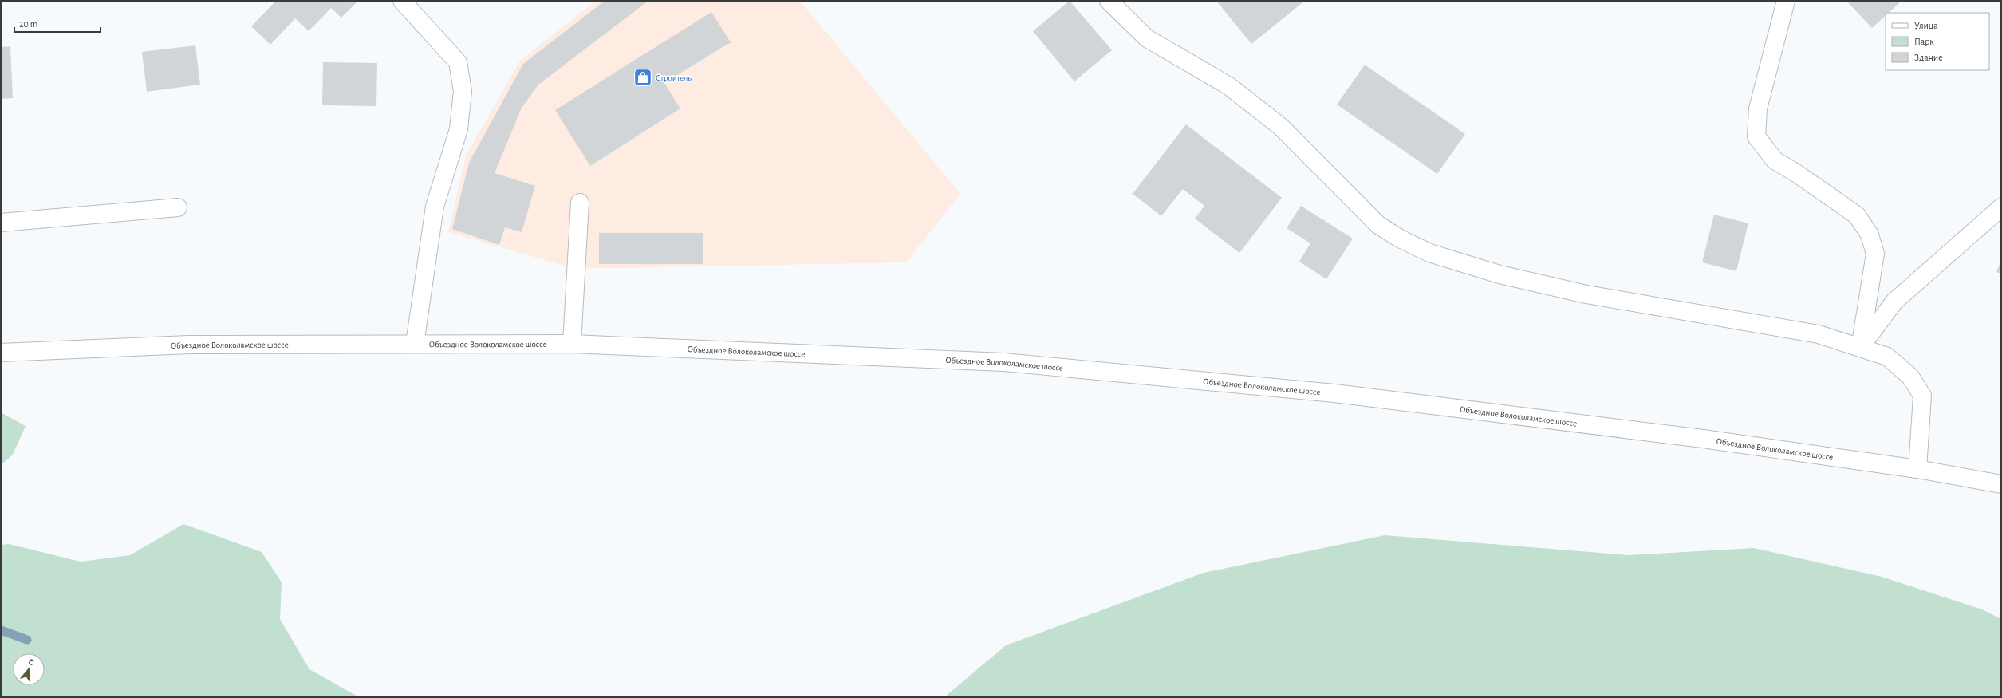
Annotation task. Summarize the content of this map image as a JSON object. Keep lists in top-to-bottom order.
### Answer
{
  "streets": {
    "main road": ["Объездное Волоколамское шоссе"]
  },
  "places": {
    "shop": ["Строитель"]
  },
  "legend": ["Улица", "Парк", "Здание"],
  "scale_bar": "20 m",
  "north": "top"
}
